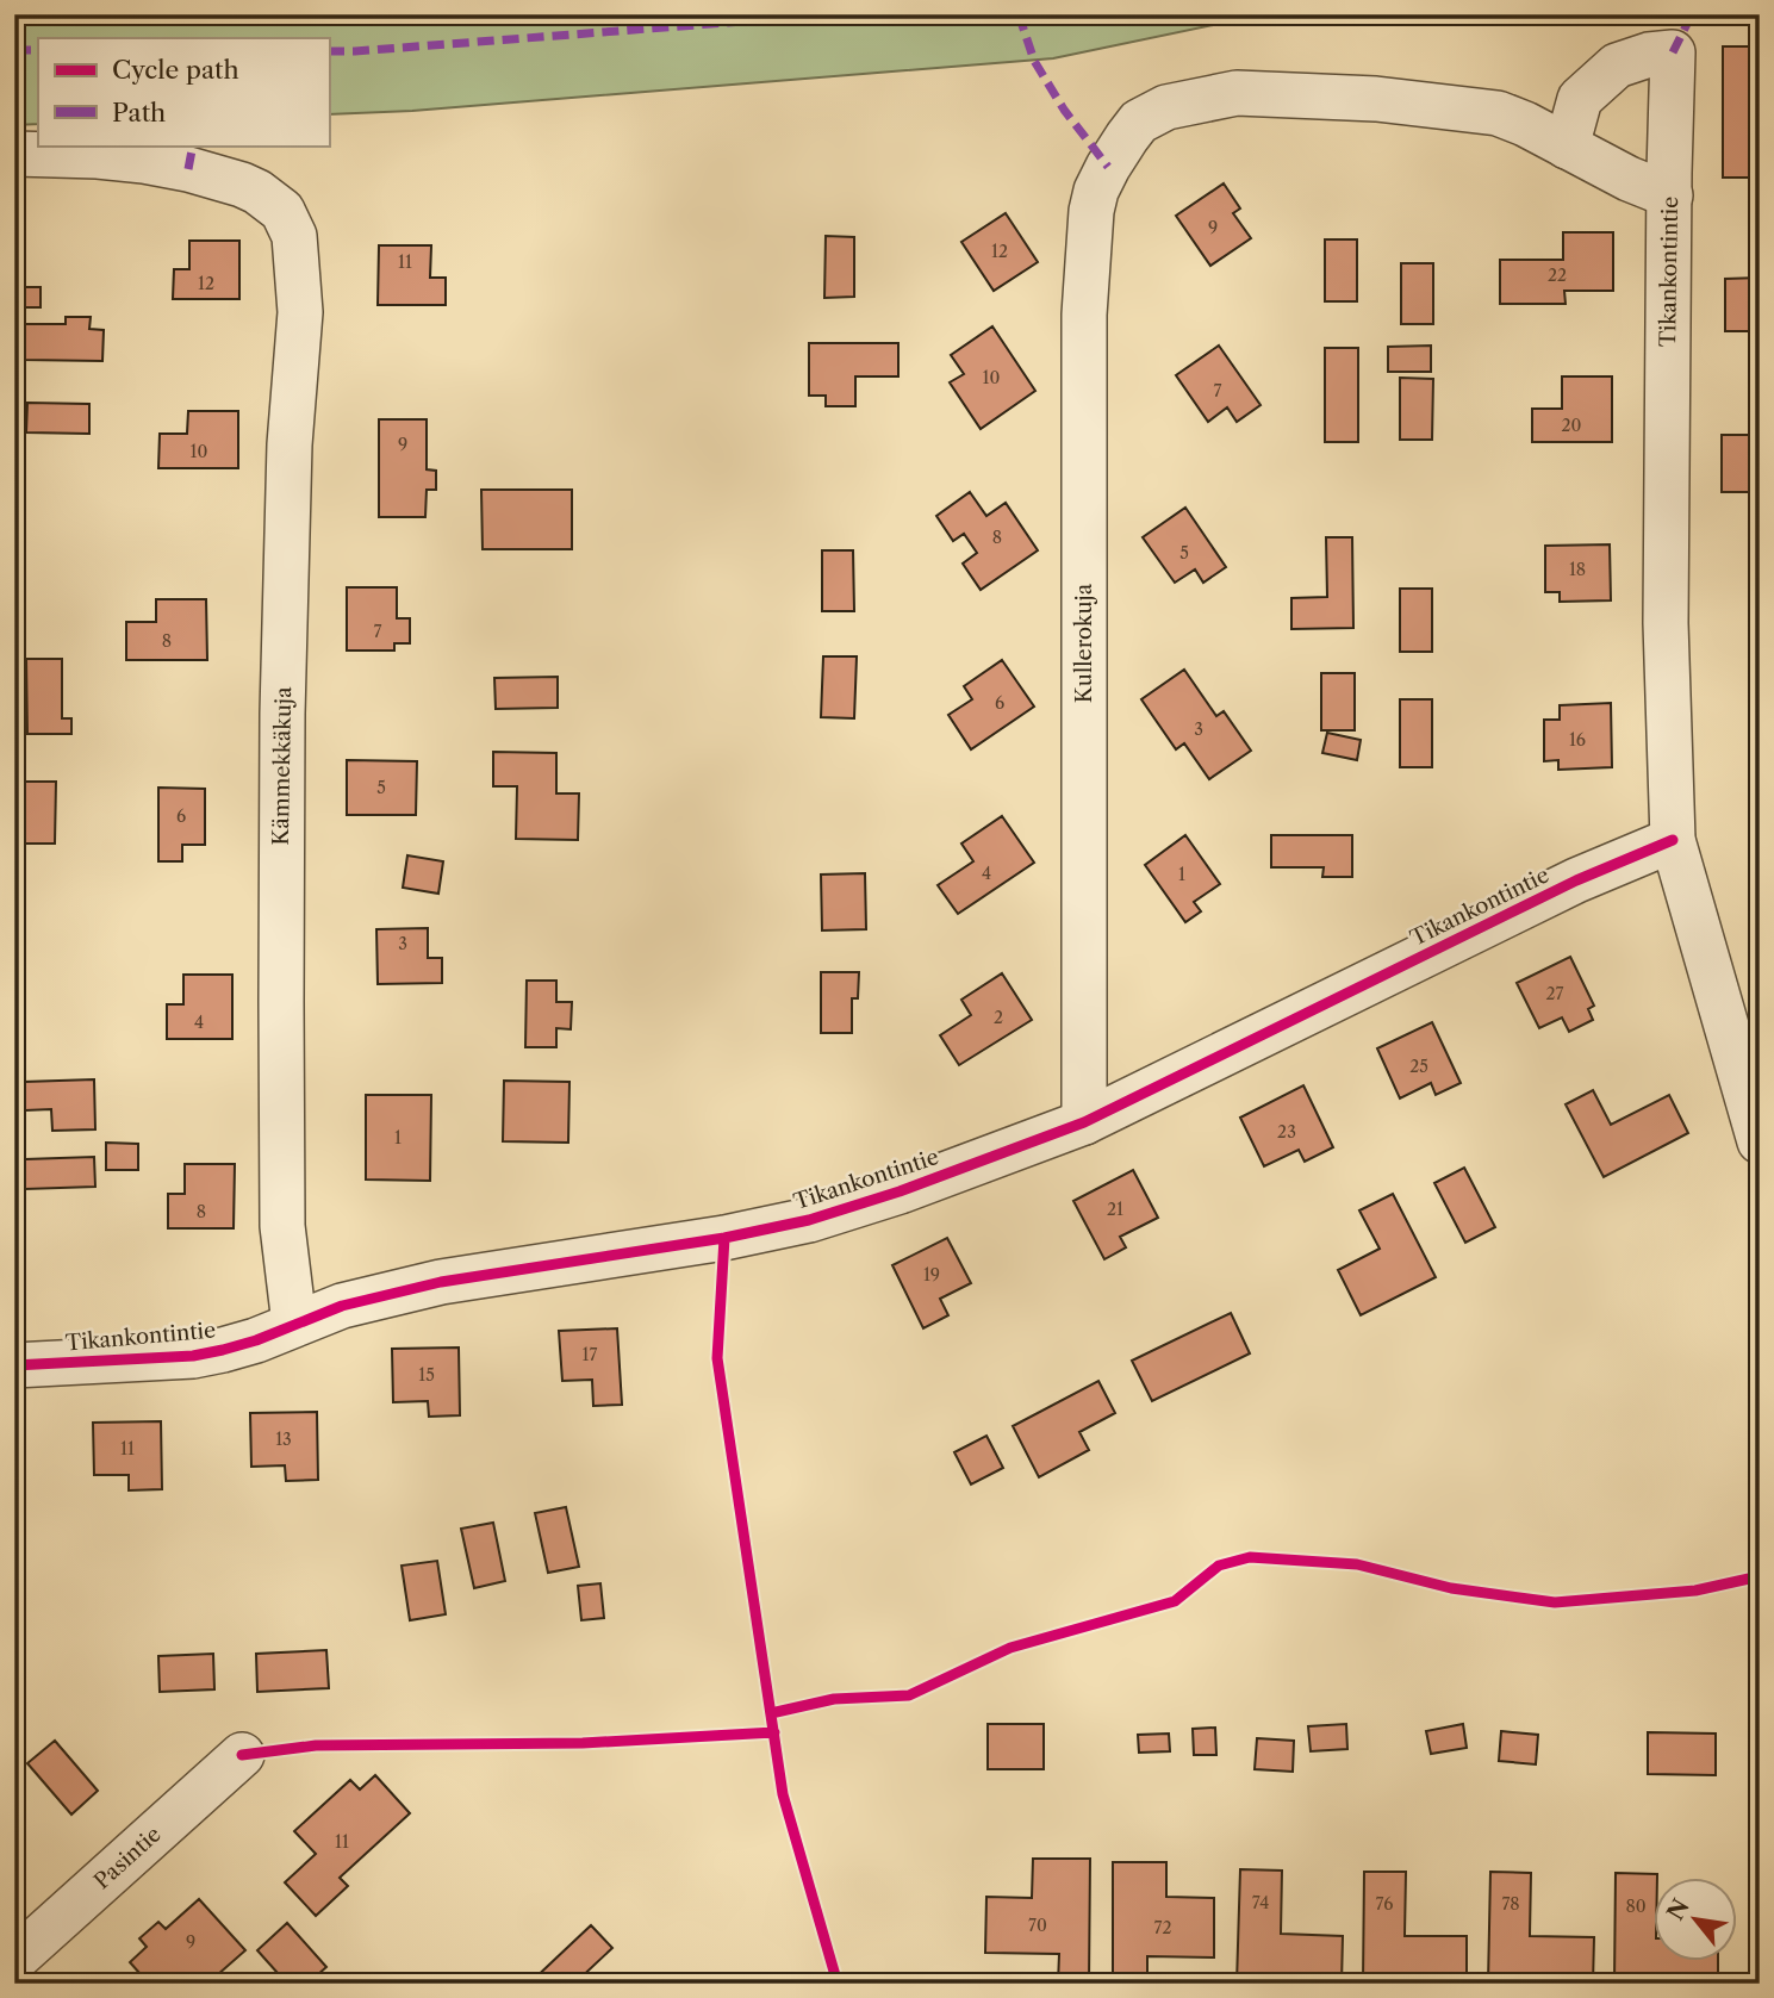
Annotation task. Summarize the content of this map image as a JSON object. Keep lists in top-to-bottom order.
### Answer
{
  "streets": {
    "street": [
      "Tikankontintie",
      "Kullerokuja",
      "Kämmekkäkuja",
      "Pasintie"
    ]
  },
  "crossings": [
    ["Tikankontintie", "Kullerokuja"],
    ["Tikankontintie", "Kämmekkäkuja"]
  ],
  "house_numbers": [
    "9",
    "12",
    "11",
    "22",
    "12",
    "10",
    "7",
    "20",
    "9",
    "10",
    "8",
    "5",
    "18",
    "7",
    "8",
    "6",
    "3",
    "16",
    "5",
    "6",
    "4",
    "1",
    "3",
    "27",
    "2",
    "4",
    "25",
    "23",
    "1",
    "21",
    "8",
    "19",
    "17",
    "15",
    "13",
    "11",
    "11",
    "74",
    "76",
    "78",
    "80",
    "70",
    "72",
    "9"
  ],
  "legend": ["Cycle path", "Path"],
  "north": "top left"
}
